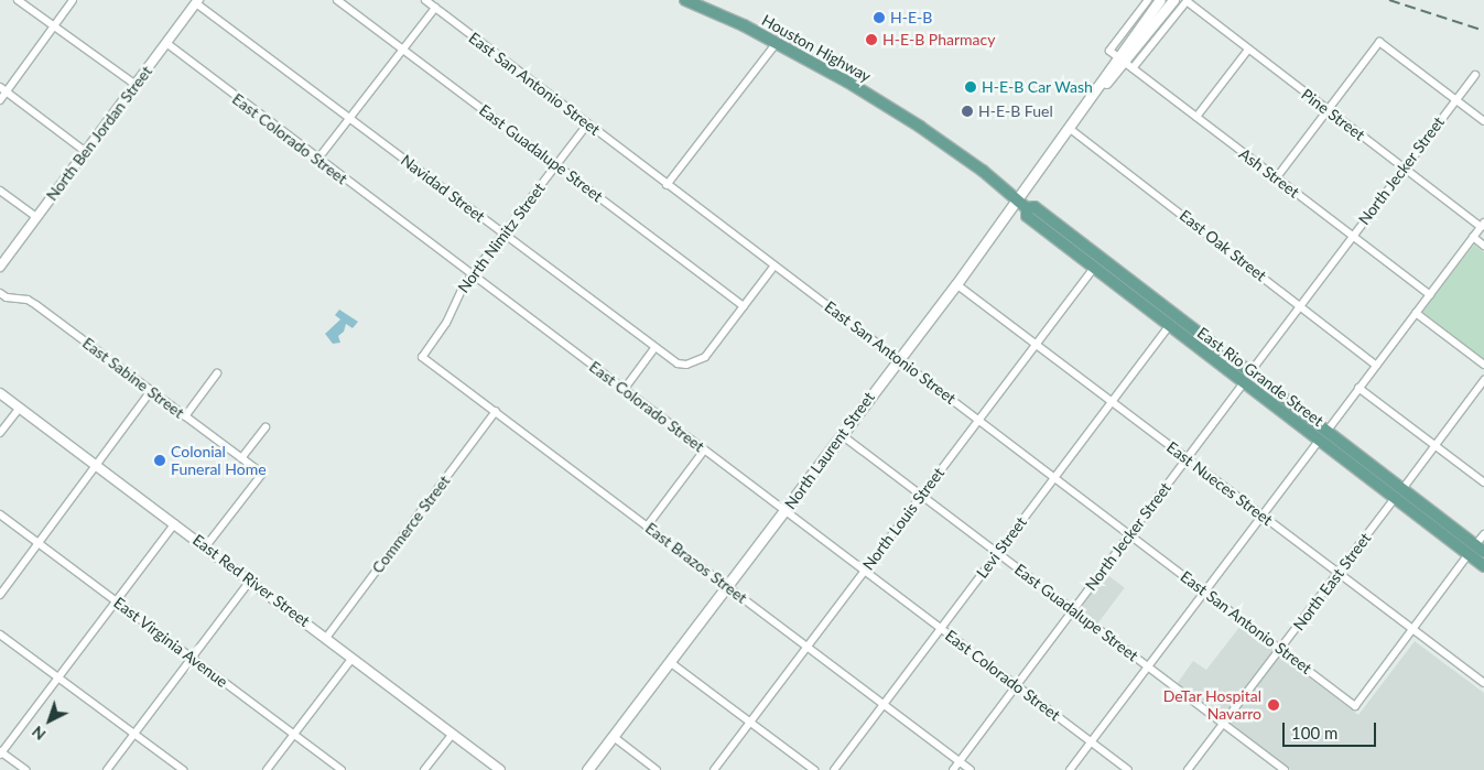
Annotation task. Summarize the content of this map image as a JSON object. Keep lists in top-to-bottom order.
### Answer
{
  "streets": {
    "main road": ["Houston Highway", "East Rio Grande Street", "North Laurent Street"],
    "street": [
      "East San Antonio Street",
      "Pine Street",
      "North Ben Jordan Street",
      "East Colorado Street",
      "East Guadalupe Street",
      "North Jecker Street",
      "Ash Street",
      "Navidad Street",
      "North Nimitz Street",
      "East Oak Street",
      "East Sabine Street",
      "East Nueces Street",
      "North Louis Street",
      "Commerce Street",
      "Levi Street",
      "East Brazos Street",
      "East Red River Street",
      "North East Street",
      "East Virginia Avenue"
    ]
  },
  "crossings": [
    ["Houston Highway", "East Rio Grande Street"],
    ["East San Antonio Street", "North Jecker Street"],
    ["East San Antonio Street", "North Nimitz Street"],
    ["East San Antonio Street", "North Laurent Street"],
    ["East San Antonio Street", "East Nueces Street"],
    ["East San Antonio Street", "North Louis Street"],
    ["East San Antonio Street", "Levi Street"],
    ["East San Antonio Street", "North East Street"],
    ["Pine Street", "North Jecker Street"],
    ["North Ben Jordan Street", "East Colorado Street"],
    ["North Ben Jordan Street", "Navidad Street"],
    ["East Colorado Street", "North Jecker Street"],
    ["East Colorado Street", "North Nimitz Street"],
    ["East Colorado Street", "North Laurent Street"],
    ["East Colorado Street", "North Louis Street"],
    ["East Colorado Street", "Levi Street"],
    ["East Guadalupe Street", "North Jecker Street"],
    ["East Guadalupe Street", "Navidad Street"],
    ["East Guadalupe Street", "North Nimitz Street"],
    ["East Guadalupe Street", "North Laurent Street"],
    ["East Guadalupe Street", "North Louis Street"],
    ["East Guadalupe Street", "Levi Street"],
    ["East Guadalupe Street", "North East Street"],
    ["North Jecker Street", "Ash Street"],
    ["North Jecker Street", "East Oak Street"],
    ["North Jecker Street", "East Rio Grande Street"],
    ["North Jecker Street", "East Nueces Street"],
    ["North Jecker Street", "East Brazos Street"],
    ["Ash Street", "North Laurent Street"],
    ["Navidad Street", "North Nimitz Street"],
    ["North Nimitz Street", "East Brazos Street"],
    ["East Oak Street", "North Laurent Street"],
    ["East Rio Grande Street", "North Laurent Street"],
    ["East Rio Grande Street", "North Louis Street"],
    ["East Rio Grande Street", "Levi Street"],
    ["East Rio Grande Street", "North East Street"],
    ["East Sabine Street", "East Red River Street"],
    ["North Laurent Street", "East Nueces Street"],
    ["North Laurent Street", "East Brazos Street"],
    ["East Nueces Street", "North Louis Street"],
    ["East Nueces Street", "Levi Street"],
    ["East Nueces Street", "North East Street"],
    ["North Louis Street", "East Brazos Street"],
    ["Commerce Street", "East Brazos Street"],
    ["Commerce Street", "East Red River Street"],
    ["Levi Street", "East Brazos Street"]
  ],
  "places": [
    "H-E-B",
    "H-E-B Pharmacy",
    "H-E-B Car Wash",
    "H-E-B Fuel",
    "Colonial Funeral Home",
    "DeTar Hospital Navarro"
  ],
  "scale_bar": "100 m",
  "north": "bottom left"
}
